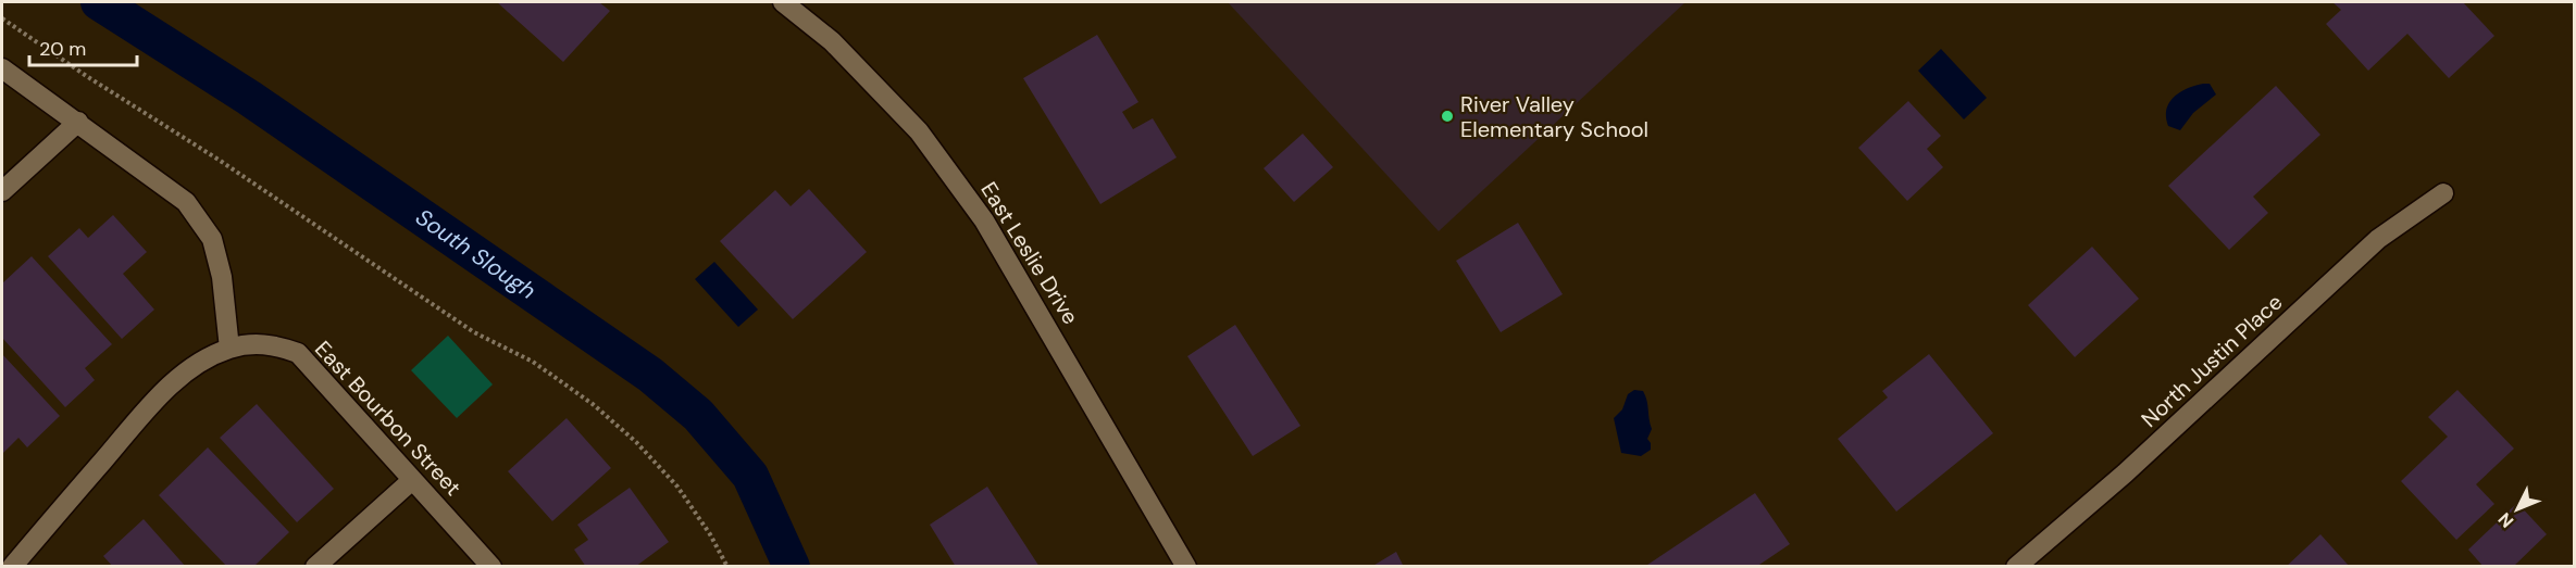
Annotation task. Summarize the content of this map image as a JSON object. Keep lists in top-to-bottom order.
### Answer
{
  "streets": {
    "street": ["East Leslie Drive", "North Justin Place", "East Bourbon Street"]
  },
  "water": ["South Slough"],
  "places": ["River Valley Elementary School"],
  "scale_bar": "20 m",
  "north": "bottom left"
}
